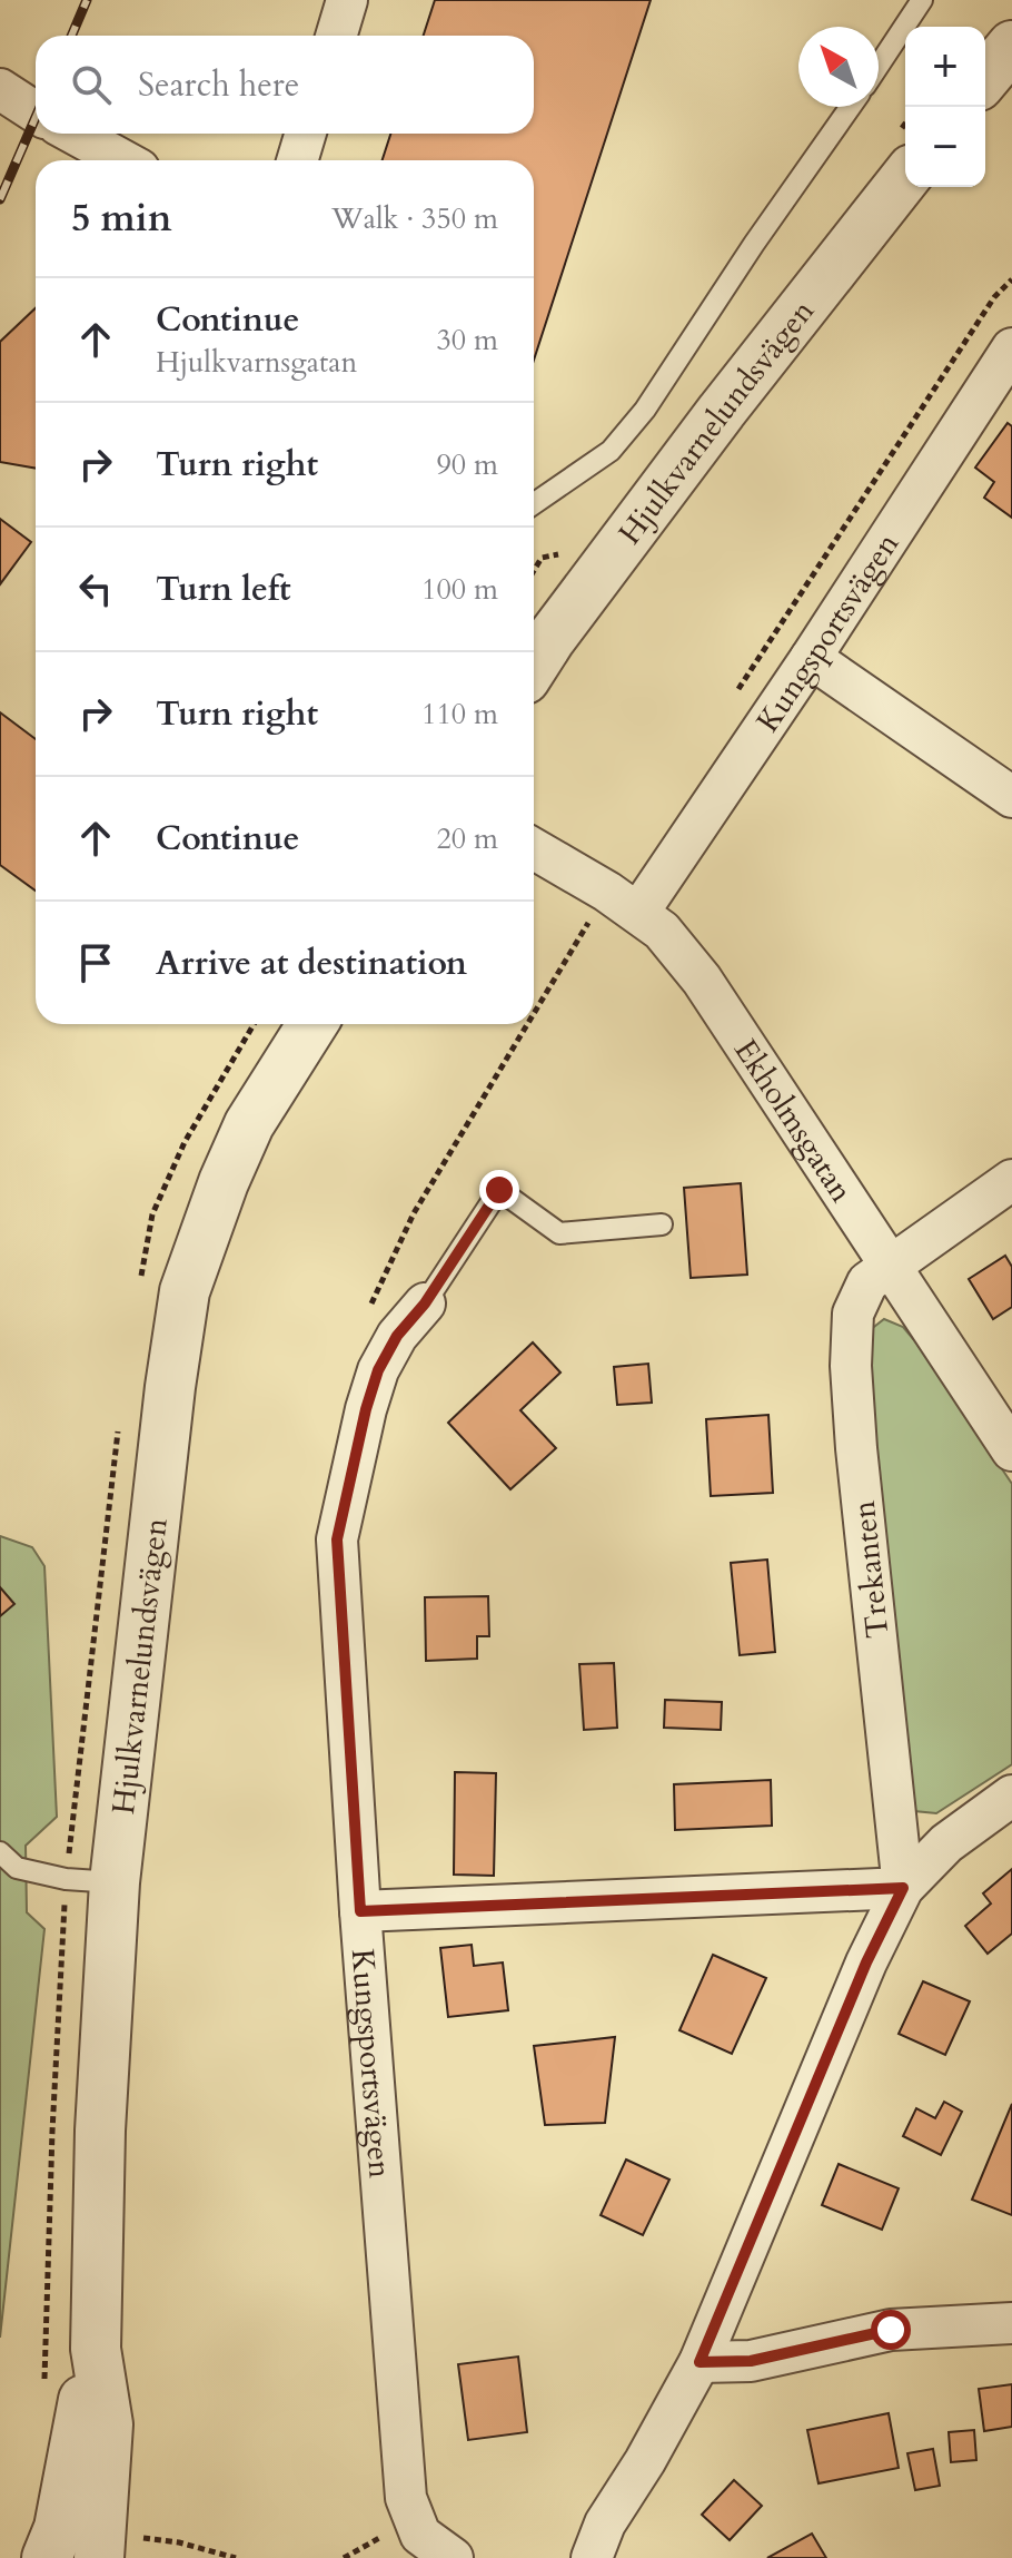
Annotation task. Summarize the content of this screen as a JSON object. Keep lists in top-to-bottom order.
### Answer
{
  "streets": {
    "street": [
      "Hjulkvarnelundsvägen",
      "Kungsportsvägen",
      "Ekholmsgatan",
      "Trekanten"
    ]
  },
  "crossings": [
    ["Kungsportsvägen", "Ekholmsgatan"],
    ["Ekholmsgatan", "Trekanten"]
  ],
  "north": "top left",
  "page": {
    "map_buttons": ["+", "−"],
    "search": "Search here",
    "heading": ["5 min", "Walk · 350 m"],
    "list": [
      ["Continue", "Hjulkvarnsgatan", "30 m"],
      ["Turn right", "90 m"],
      ["Turn left", "100 m"],
      ["Turn right", "110 m"],
      ["Continue", "20 m"],
      "Arrive at destination"
    ]
  }
}
